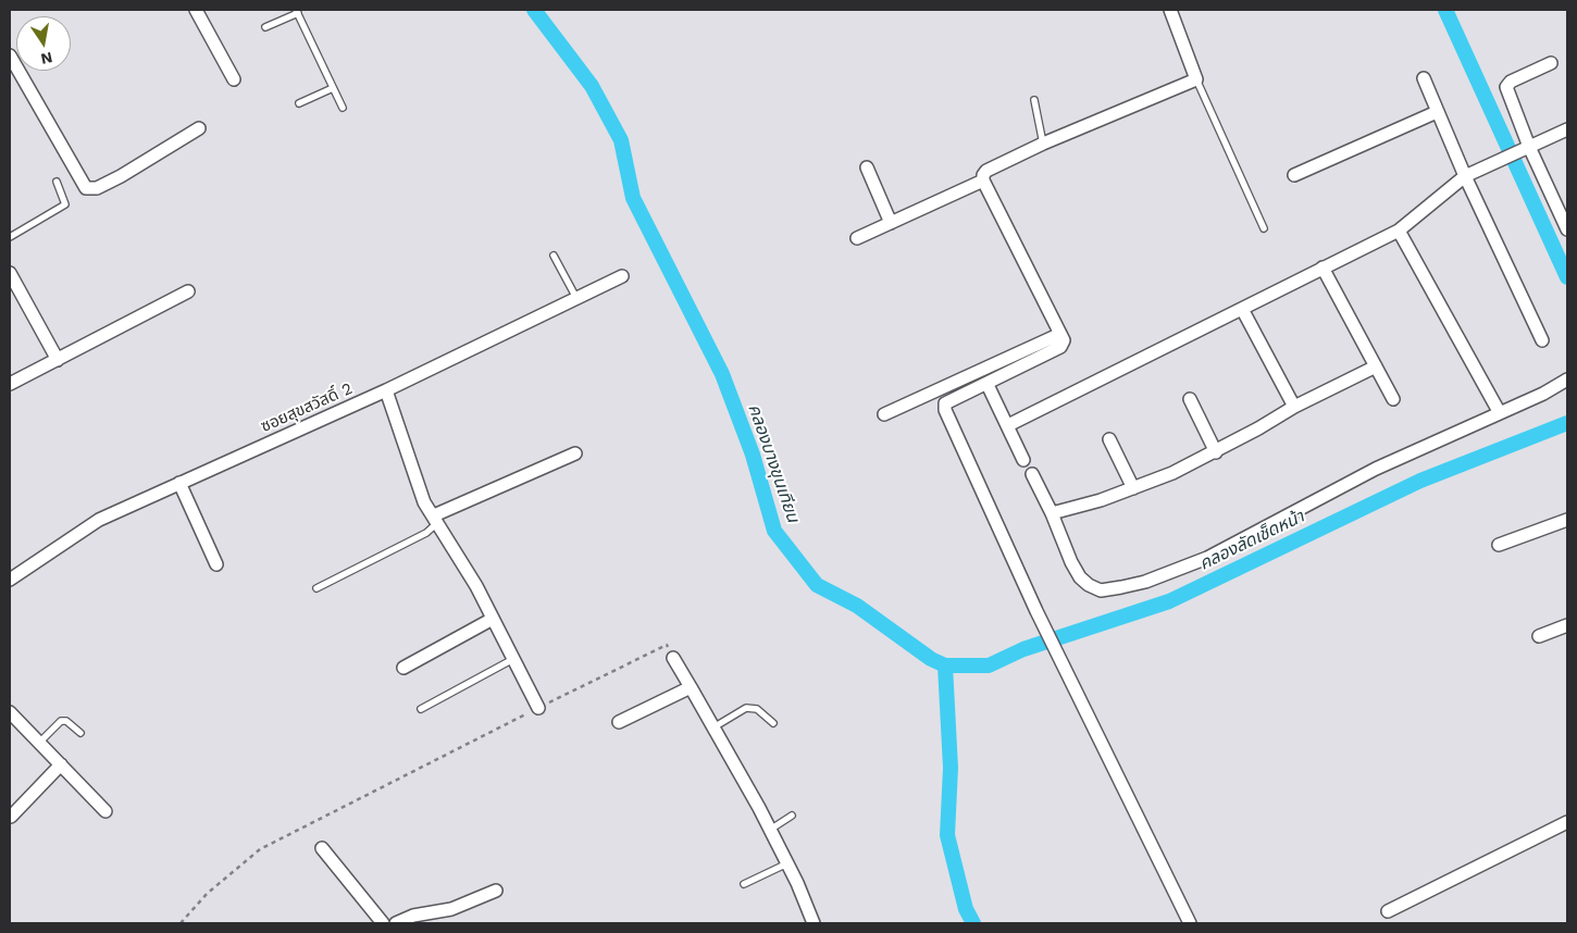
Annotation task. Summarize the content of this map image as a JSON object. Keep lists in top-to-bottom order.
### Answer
{
  "streets": {
    "street": ["ซอยสุขสวัสดิ์ 2"]
  },
  "water": ["คลองบางขุนเทียน", "คลองลัดเช็ดหน้า"],
  "north": "bottom"
}
